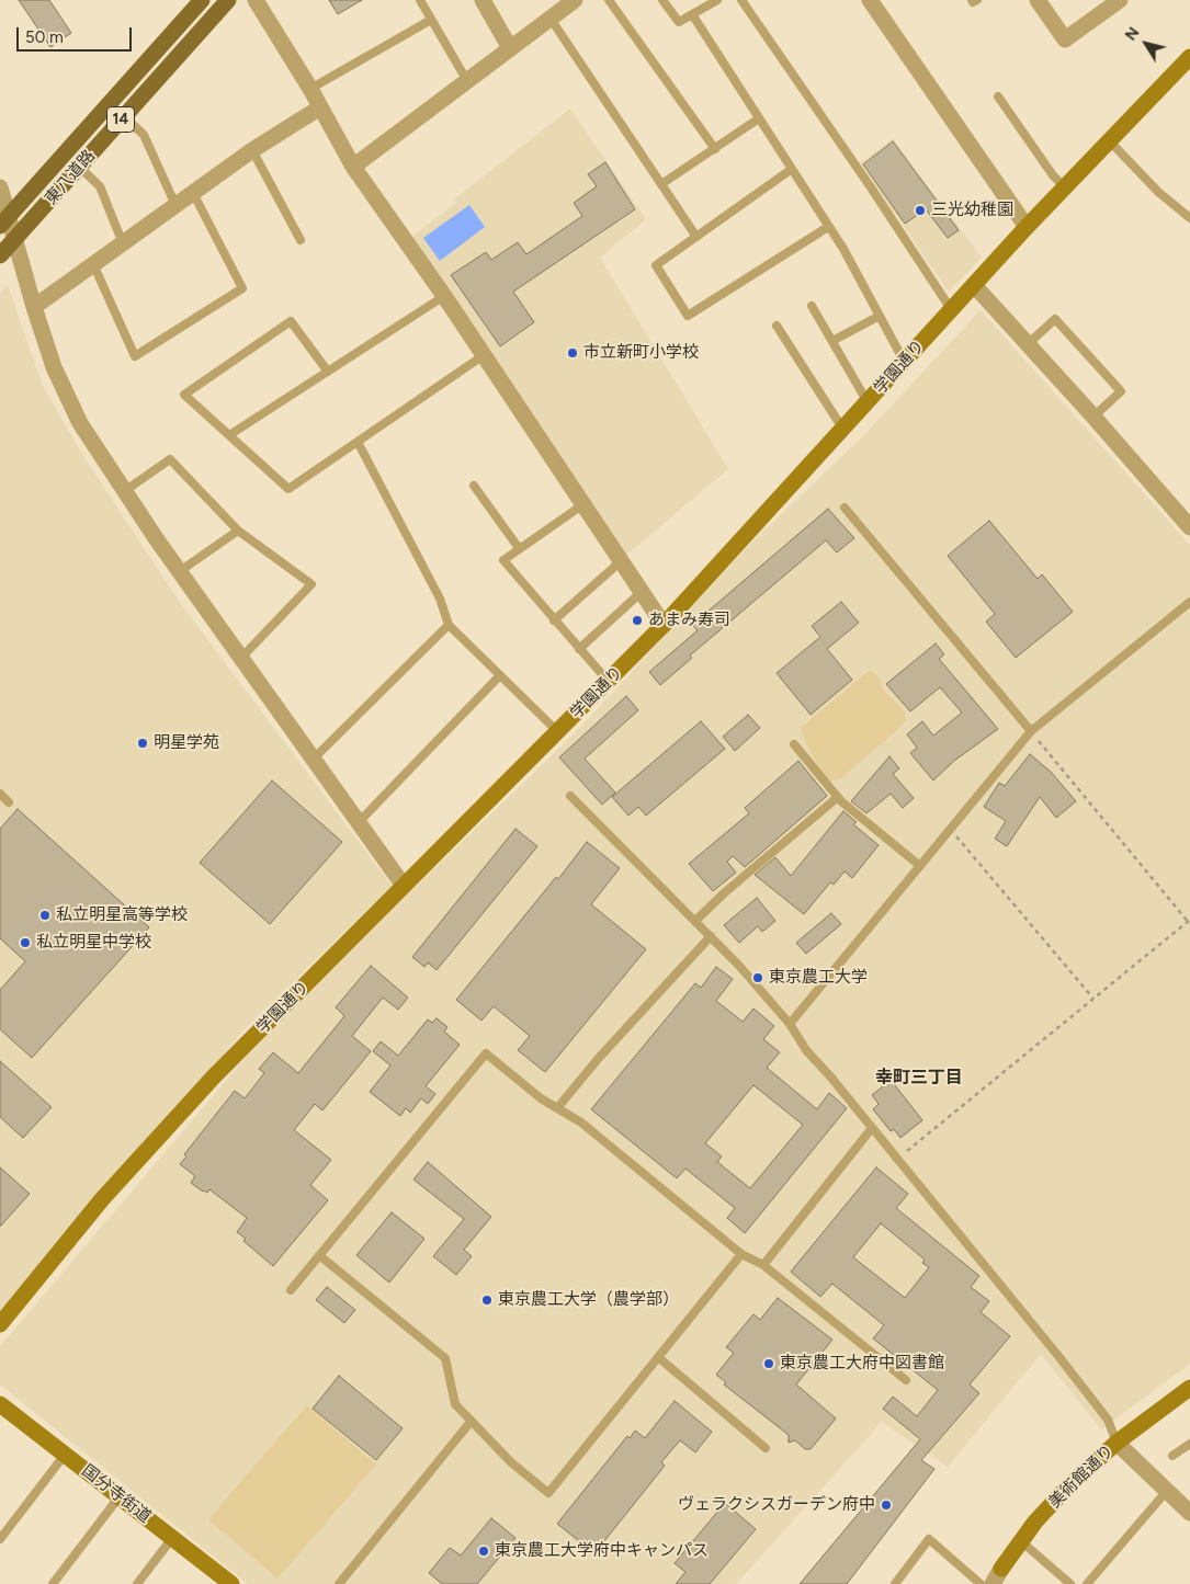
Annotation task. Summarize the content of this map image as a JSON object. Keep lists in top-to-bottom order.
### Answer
{
  "streets": {
    "main road": ["14", "東八道路"],
    "street": ["学園通り", "美術館通り", "国分寺街道"]
  },
  "districts": ["幸町三丁目"],
  "places": [
    "三光幼稚園",
    "市立新町小学校",
    "あまみ寿司",
    "明星学苑",
    "私立明星高等学校",
    "私立明星中学校",
    "東京農工大学",
    "東京農工大学（農学部）",
    "東京農工大府中図書館",
    "ヴェラクシスガーデン府中",
    "東京農工大学府中キャンパス"
  ],
  "scale_bar": "50 m",
  "north": "top left"
}
